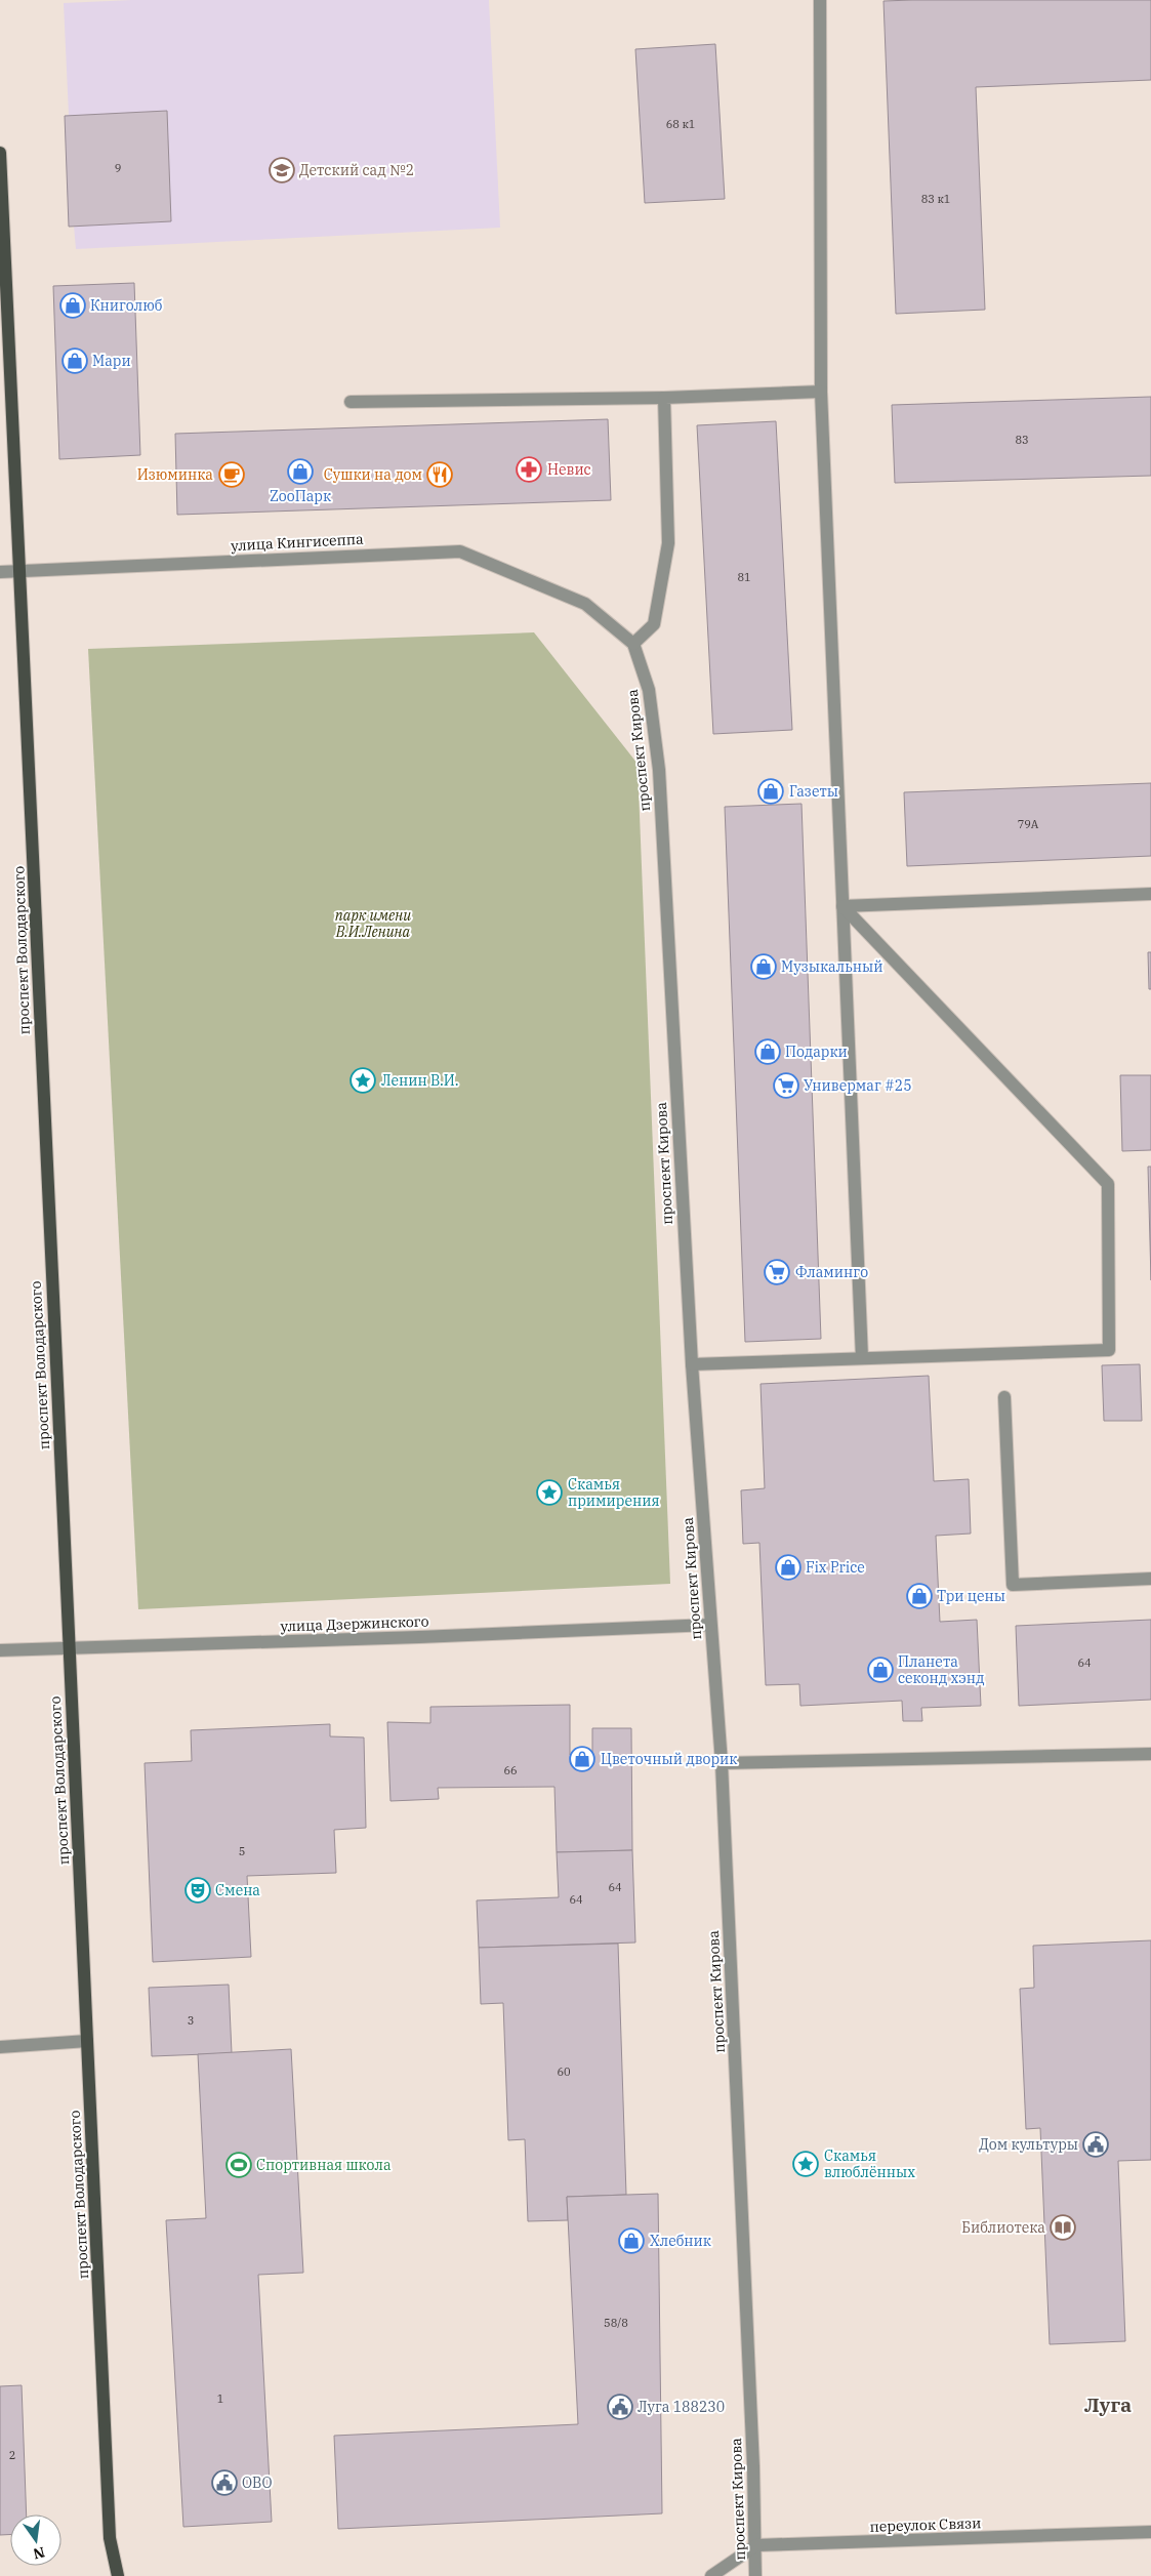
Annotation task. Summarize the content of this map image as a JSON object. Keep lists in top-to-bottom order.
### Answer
{
  "streets": {
    "main road": ["проспект Володарского"],
    "street": [
      "улица Кингисеппа",
      "проспект Кирова",
      "улица Дзержинского",
      "переулок Связи"
    ]
  },
  "crossings": [
    ["улица Кингисеппа", "проспект Кирова"],
    ["улица Кингисеппа", "проспект Володарского"],
    ["проспект Кирова", "улица Дзержинского"],
    ["проспект Кирова", "переулок Связи"],
    ["проспект Володарского", "улица Дзержинского"]
  ],
  "districts": ["Луга"],
  "parks": ["парк имени В.И.Ленина"],
  "places": {
    "school or university": ["Детский сад №2"],
    "shop": [
      "Книголюб",
      "Мари",
      "ZooПарк",
      "Газеты",
      "Музыкальный",
      "Подарки",
      "Fix Price",
      "Три цены",
      "Планета секонд хэнд",
      "Цветочный дворик",
      "Хлебник"
    ],
    "pharmacy": ["Невис"],
    "cafe": ["Изюминка"],
    "restaurant": ["Сушки на дом"],
    "place": ["Ленин В.И.", "Скамья примирения", "Скамья влюблённых"],
    "supermarket": ["Универмаг #25", "Фламинго"],
    "theatre": ["Смена"],
    "public building": ["Дом культуры", "Луга 188230", "ОВО"],
    "sports": ["Спортивная школа"],
    "library": ["Библиотека"]
  },
  "house_numbers": [
    "68 к1",
    "9",
    "83 к1",
    "83",
    "81",
    "79А",
    "64",
    "66",
    "5",
    "64",
    "64",
    "3",
    "60",
    "58/8",
    "1",
    "2"
  ],
  "north": "bottom"
}
